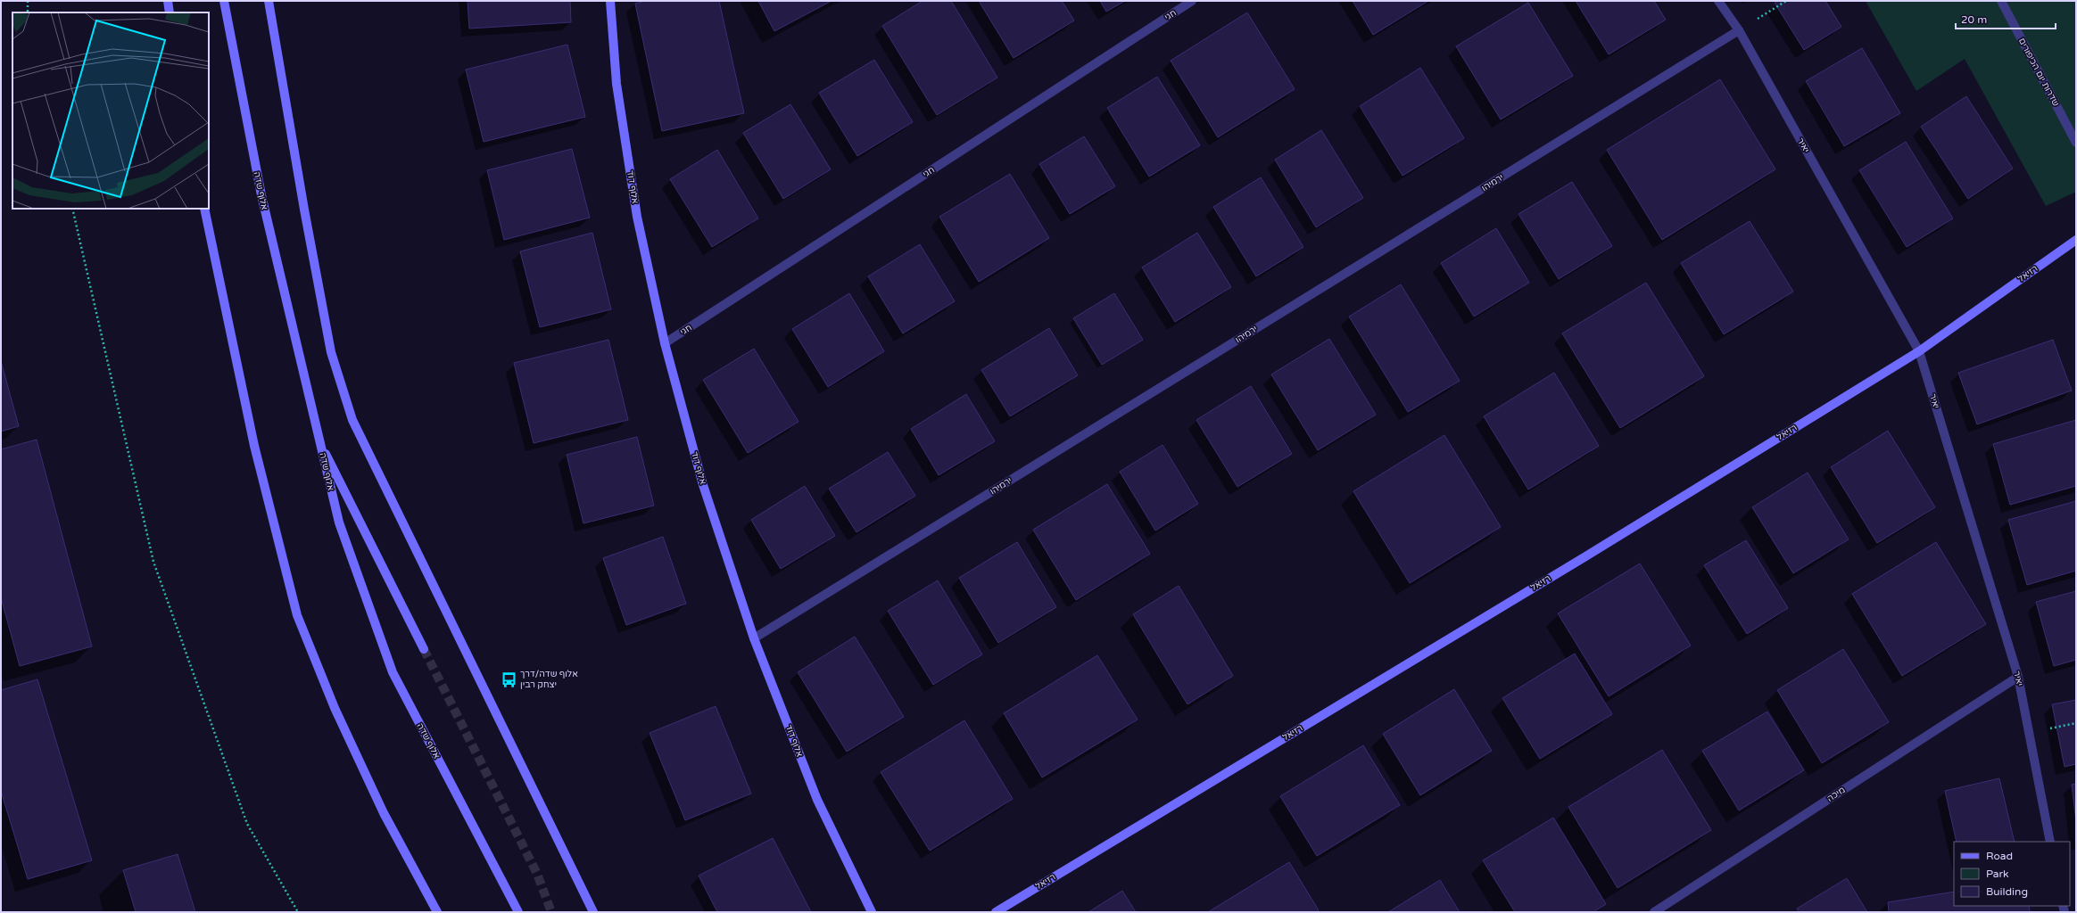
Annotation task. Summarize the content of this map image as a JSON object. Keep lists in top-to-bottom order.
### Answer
{
  "streets": {
    "main road": ["אלוף דוד", "אלוף שדה", "רזיאל"],
    "street": [
      "חגי",
      "שדרות יום הכיפורים",
      "יאיר",
      "ירמיהו",
      "מיכה"
    ]
  },
  "crossings": [
    ["חגי", "אלוף דוד"],
    ["יאיר", "ירמיהו"],
    ["יאיר", "רזיאל"],
    ["יאיר", "מיכה"],
    ["ירמיהו", "אלוף דוד"]
  ],
  "places": {
    "bus stop": ["אלוף שדה/דרך יצחק רבין"]
  },
  "legend": ["Road", "Park", "Building"],
  "scale_bar": "20 m"
}
